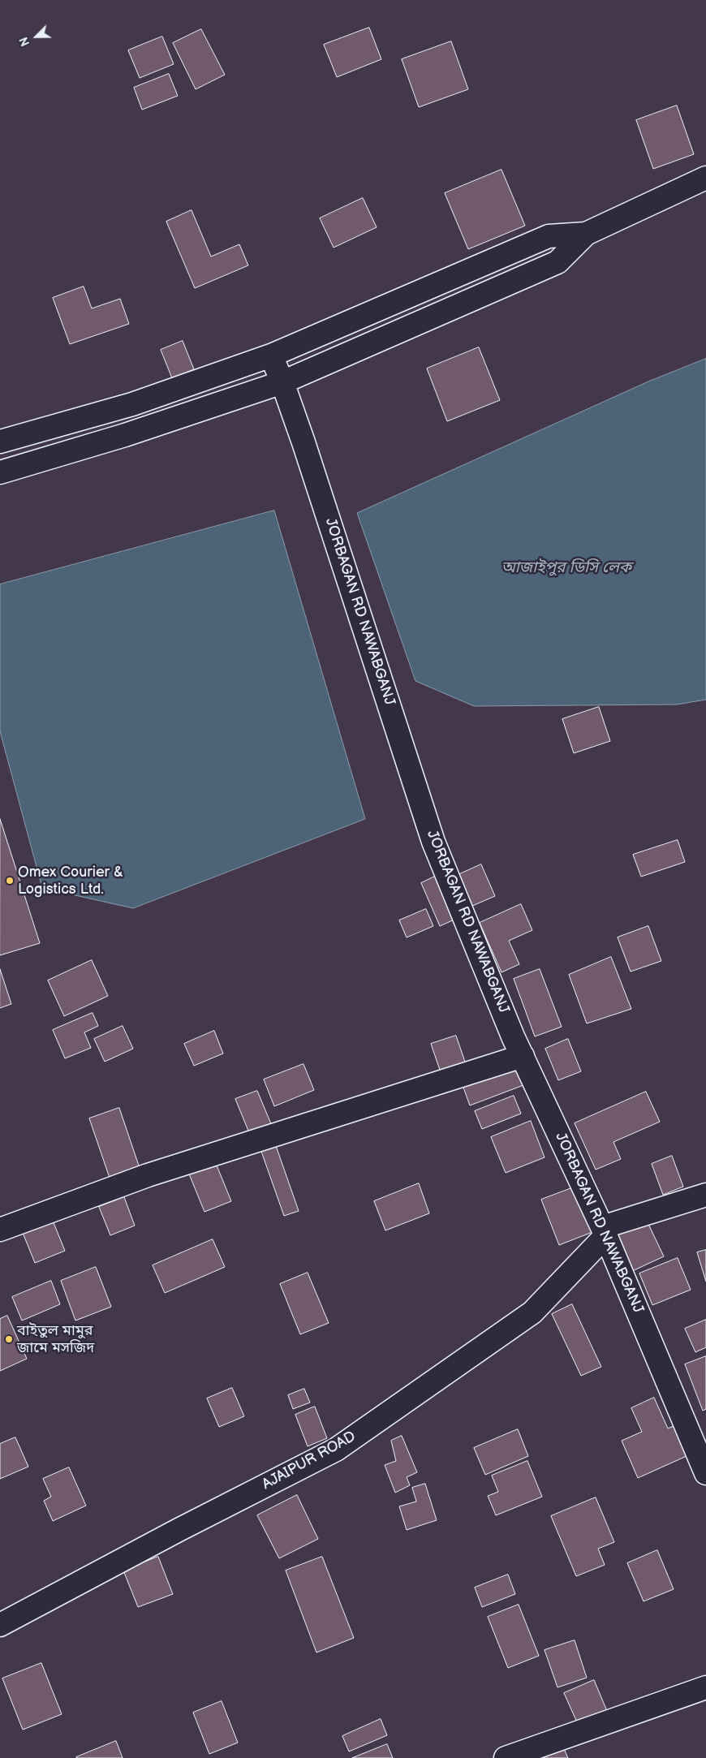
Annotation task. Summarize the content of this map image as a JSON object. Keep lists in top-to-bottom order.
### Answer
{
  "streets": {
    "street": ["JORBAGAN RD NAWABGANJ", "AJAIPUR ROAD"]
  },
  "crossings": [
    ["JORBAGAN RD NAWABGANJ", "AJAIPUR ROAD"]
  ],
  "water": ["আজাইপুর ডিসি লেক"],
  "places": ["Omex Courier & Logistics Ltd.", "বাইতুল মামুর জামে মসজিদ"],
  "north": "bottom left"
}
